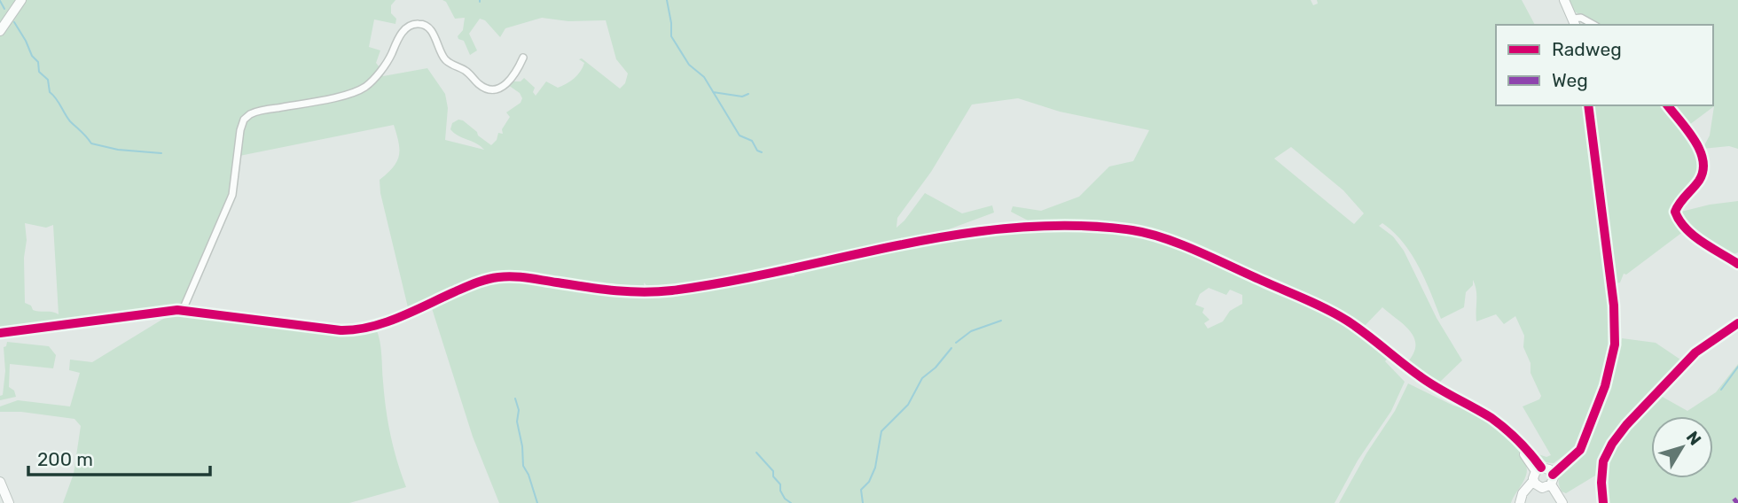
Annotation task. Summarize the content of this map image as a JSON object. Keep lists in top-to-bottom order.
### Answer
{
  "legend": ["Radweg", "Weg"],
  "scale_bar": "200 m",
  "north": "top right"
}
